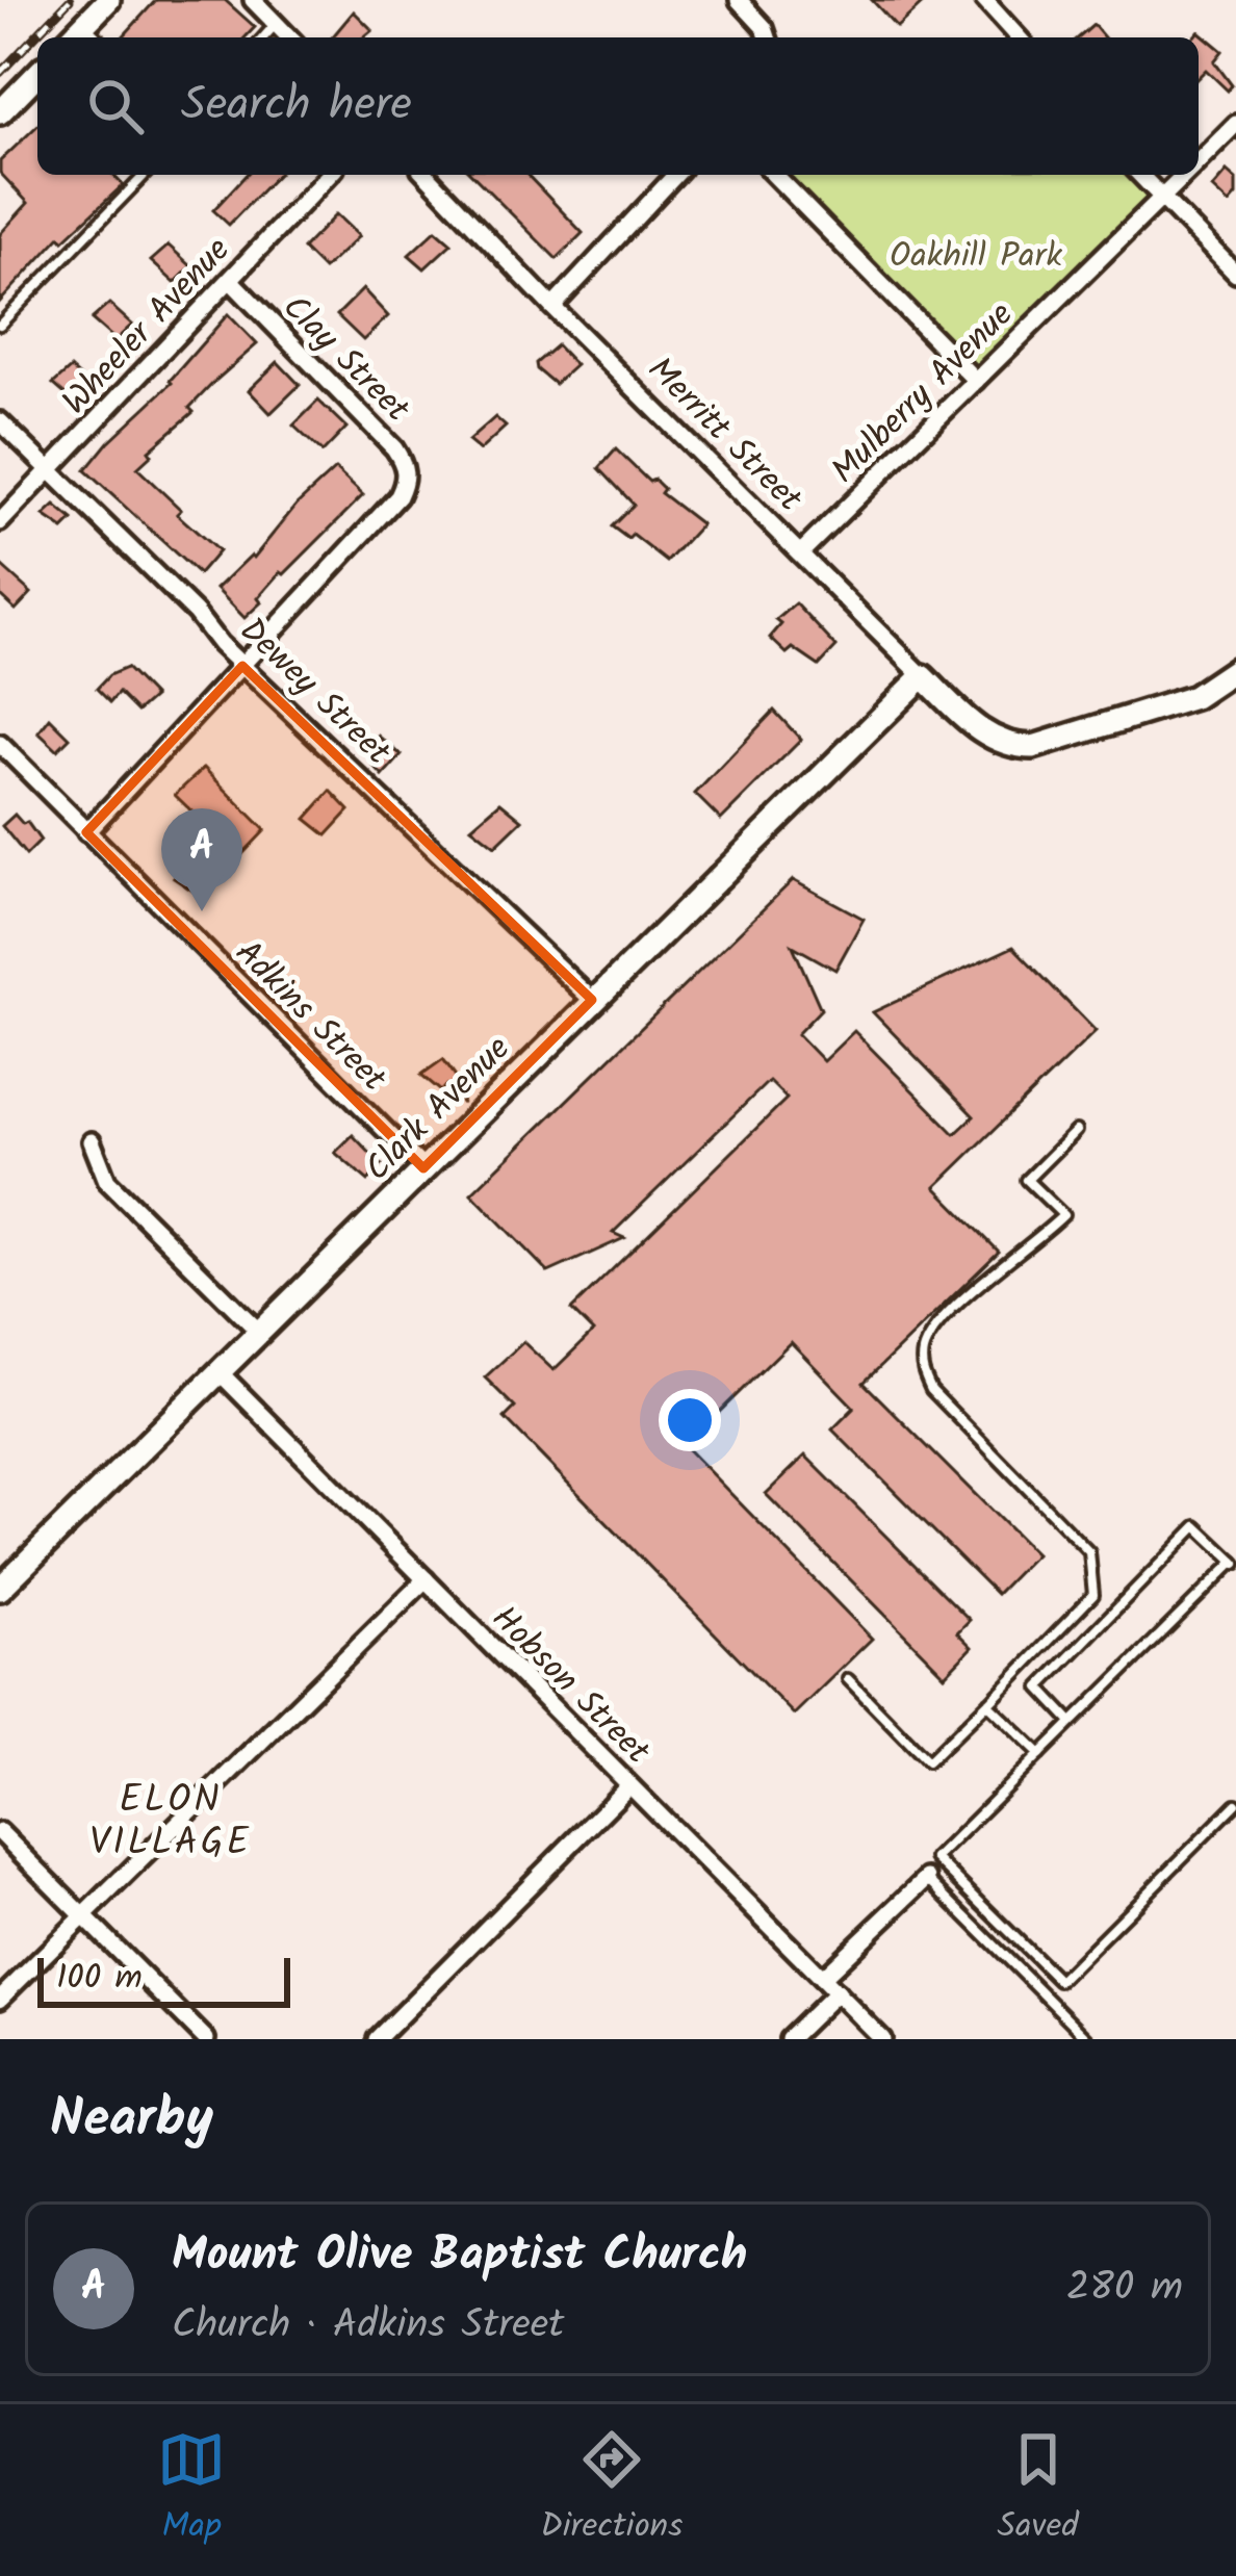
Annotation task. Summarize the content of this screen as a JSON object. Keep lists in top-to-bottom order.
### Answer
{
  "streets": {
    "street": [
      "Wheeler Avenue",
      "Clay Street",
      "Mulberry Avenue",
      "Merritt Street",
      "Dewey Street",
      "Adkins Street",
      "Clark Avenue",
      "Hobson Street"
    ]
  },
  "crossings": [
    ["Wheeler Avenue", "Clay Street"],
    ["Wheeler Avenue", "Dewey Street"],
    ["Clay Street", "Dewey Street"],
    ["Mulberry Avenue", "Merritt Street"],
    ["Merritt Street", "Clark Avenue"],
    ["Dewey Street", "Clark Avenue"],
    ["Adkins Street", "Clark Avenue"],
    ["Clark Avenue", "Hobson Street"]
  ],
  "districts": ["ELON VILLAGE"],
  "parks": ["Oakhill Park"],
  "scale_bar": "100 m",
  "page": {
    "search": "Search here",
    "pins": "A",
    "scale": "100 m",
    "heading": "Nearby",
    "list": [
      {
        "mark": "A",
        "name": "Mount Olive Baptist Church",
        "note": "Church · Adkins Street",
        "value": "280 m"
      }
    ],
    "nav": ["Map", "Directions", "Saved"]
  }
}
